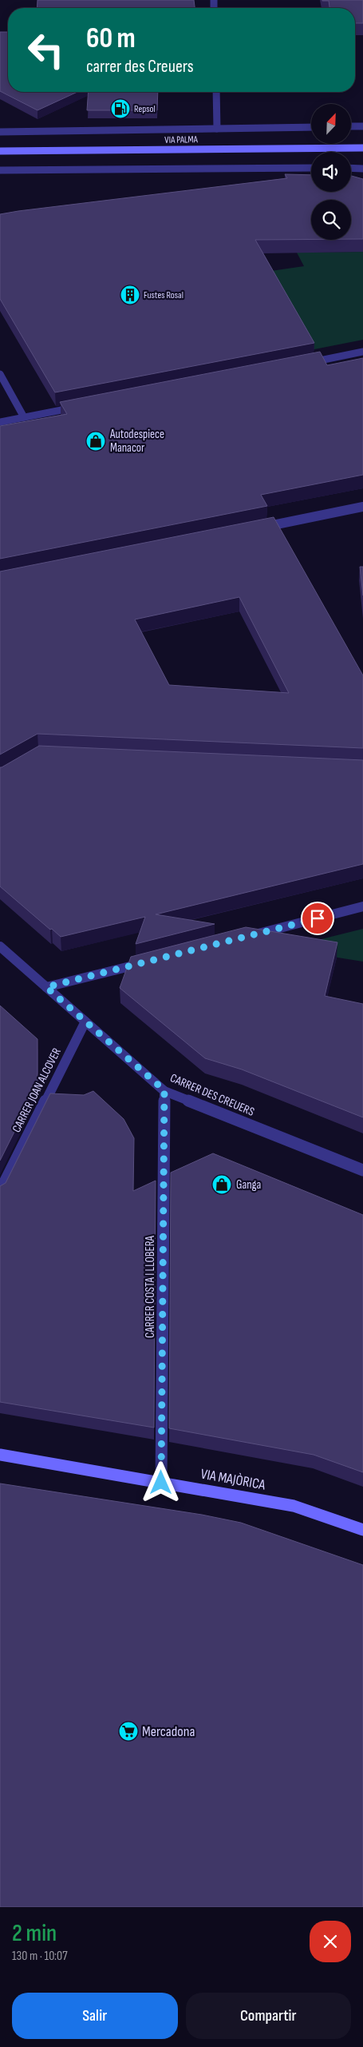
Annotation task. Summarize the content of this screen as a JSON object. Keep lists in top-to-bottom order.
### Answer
{
  "streets": {
    "main road": ["VIA PALMA", "VIA MAJÒRICA"],
    "street": ["CARRER JOAN ALCOVER", "CARRER DES CREUERS", "CARRER COSTA I LLOBERA"]
  },
  "crossings": [
    ["CARRER JOAN ALCOVER", "CARRER DES CREUERS"],
    ["CARRER DES CREUERS", "CARRER COSTA I LLOBERA"],
    ["CARRER COSTA I LLOBERA", "VIA MAJÒRICA"]
  ],
  "places": {
    "fuel station": ["Repsol"],
    "building": ["Fustes Rosal"],
    "shop": ["Autodespiece Manacor", "Ganga"],
    "supermarket": ["Mercadona"]
  },
  "north": "top right",
  "page": {
    "turn": ["60 m", "carrer des Creuers"],
    "heading": ["2 min", "130 m · 10:07"],
    "buttons": ["Salir", "Compartir"]
  }
}
